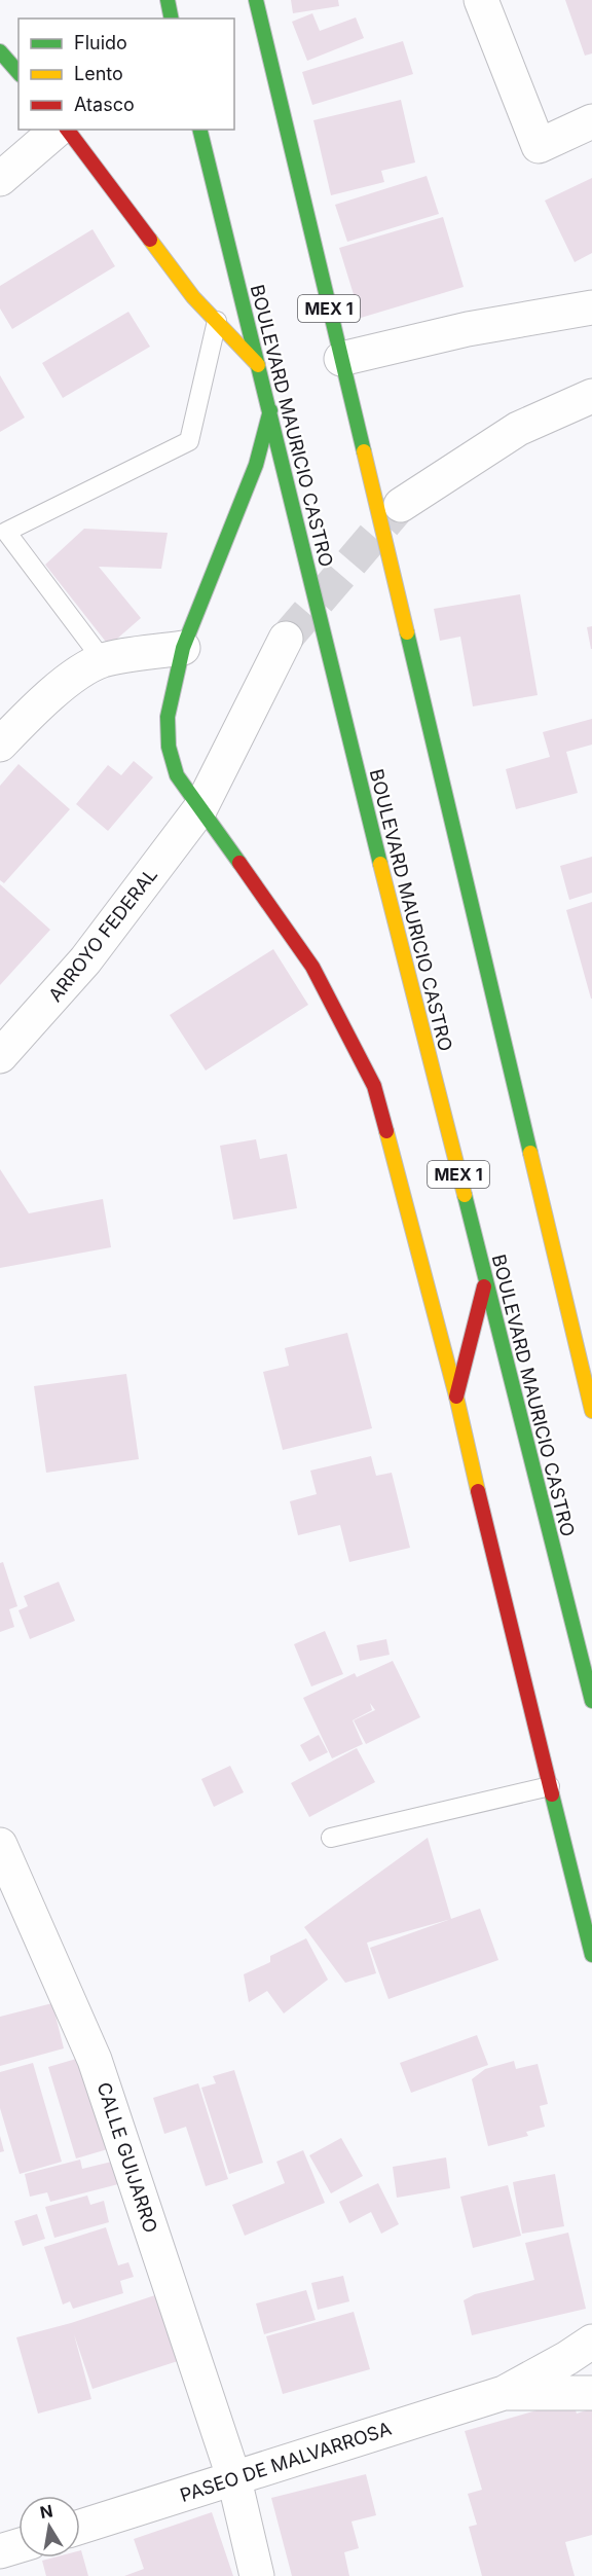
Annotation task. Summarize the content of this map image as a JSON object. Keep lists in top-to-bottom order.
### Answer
{
  "streets": {
    "main road": ["MEX 1", "BOULEVARD MAURICIO CASTRO"],
    "street": ["ARROYO FEDERAL", "CALLE GUIJARRO", "PASEO DE MALVARROSA"]
  },
  "crossings": [
    ["CALLE GUIJARRO", "PASEO DE MALVARROSA"]
  ],
  "legend": ["Fluido", "Lento", "Atasco"],
  "north": "top"
}
